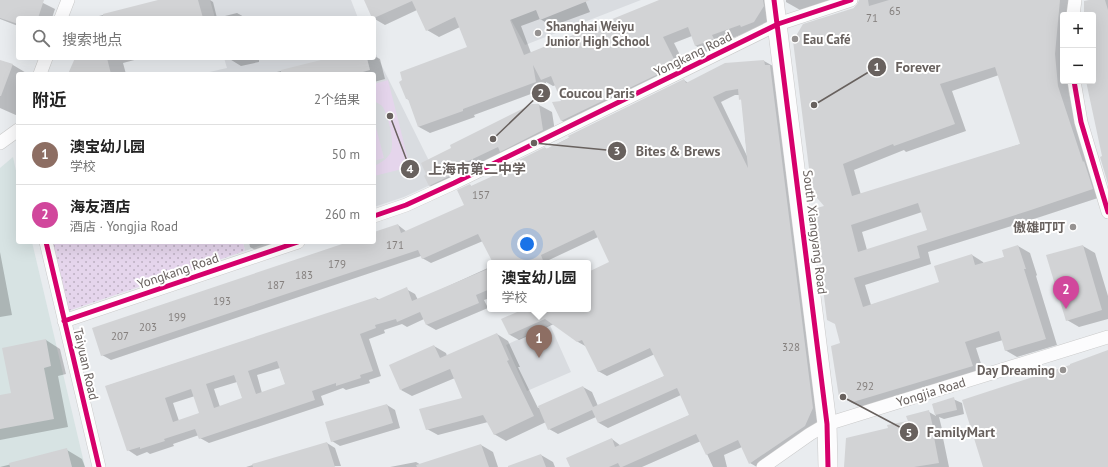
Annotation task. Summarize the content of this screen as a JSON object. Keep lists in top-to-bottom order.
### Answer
{
  "streets": {
    "street": [
      "Yongkang Road",
      "South Xiangyang Road",
      "Taiyuan Road",
      "Yongjia Road"
    ]
  },
  "crossings": [
    ["Yongkang Road", "South Xiangyang Road"],
    ["Yongkang Road", "Taiyuan Road"],
    ["South Xiangyang Road", "Yongjia Road"]
  ],
  "places": [
    "Shanghai Weiyu Junior High School",
    "Eau Café",
    "Forever",
    "上海市第二中学",
    "Coucou Paris",
    "Bites & Brews",
    "傲雄叮叮",
    "Day Dreaming",
    "FamilyMart"
  ],
  "house_numbers": [
    "65",
    "71",
    "157",
    "171",
    "179",
    "183",
    "187",
    "193",
    "199",
    "203",
    "207",
    "328",
    "292"
  ],
  "page": {
    "map_buttons": ["+", "−"],
    "search": "搜索地点",
    "heading": ["附近", "2个结果"],
    "list": [
      {
        "mark": "1",
        "name": "澳宝幼儿园",
        "note": "学校",
        "value": "50 m"
      },
      {
        "mark": "2",
        "name": "海友酒店",
        "note": "酒店 · Yongjia Road",
        "value": "260 m"
      }
    ],
    "popup": ["澳宝幼儿园", "学校"],
    "pins": ["2", "1"]
  }
}
